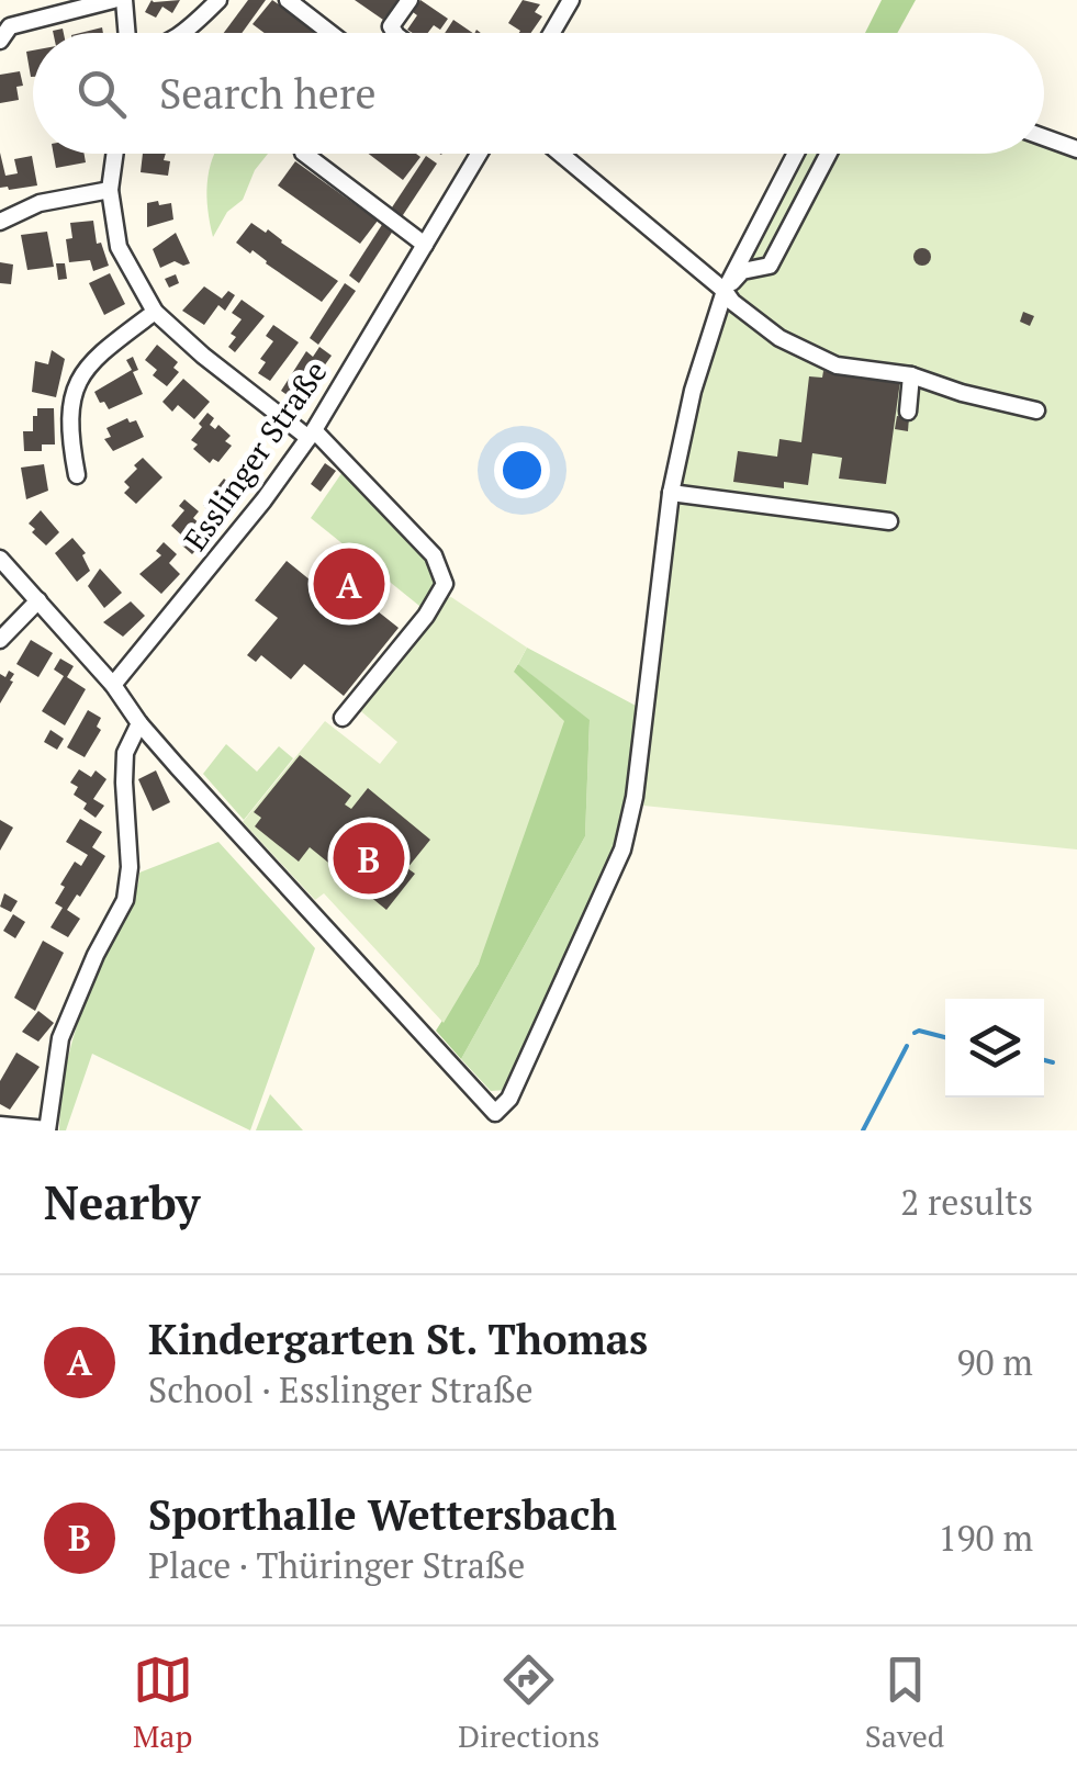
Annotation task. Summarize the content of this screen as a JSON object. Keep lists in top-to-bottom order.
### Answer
{
  "streets": {
    "street": ["Esslinger Straße"]
  },
  "page": {
    "search": "Search here",
    "pins": ["A", "B"],
    "heading": ["Nearby", "2 results"],
    "list": [
      {
        "mark": "A",
        "name": "Kindergarten St. Thomas",
        "note": "School · Esslinger Straße",
        "value": "90 m"
      },
      {
        "mark": "B",
        "name": "Sporthalle Wettersbach",
        "note": "Place · Thüringer Straße",
        "value": "190 m"
      }
    ],
    "nav": ["Map", "Directions", "Saved"]
  }
}
